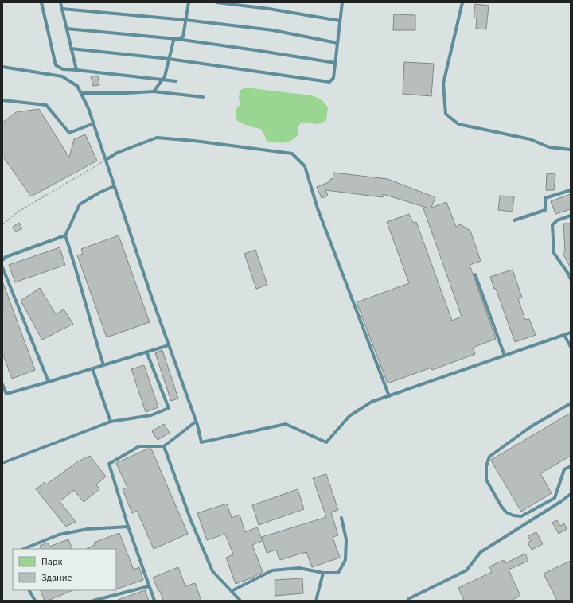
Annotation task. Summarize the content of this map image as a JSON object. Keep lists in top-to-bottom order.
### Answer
{
  "legend": ["Парк", "Здание"]
}
